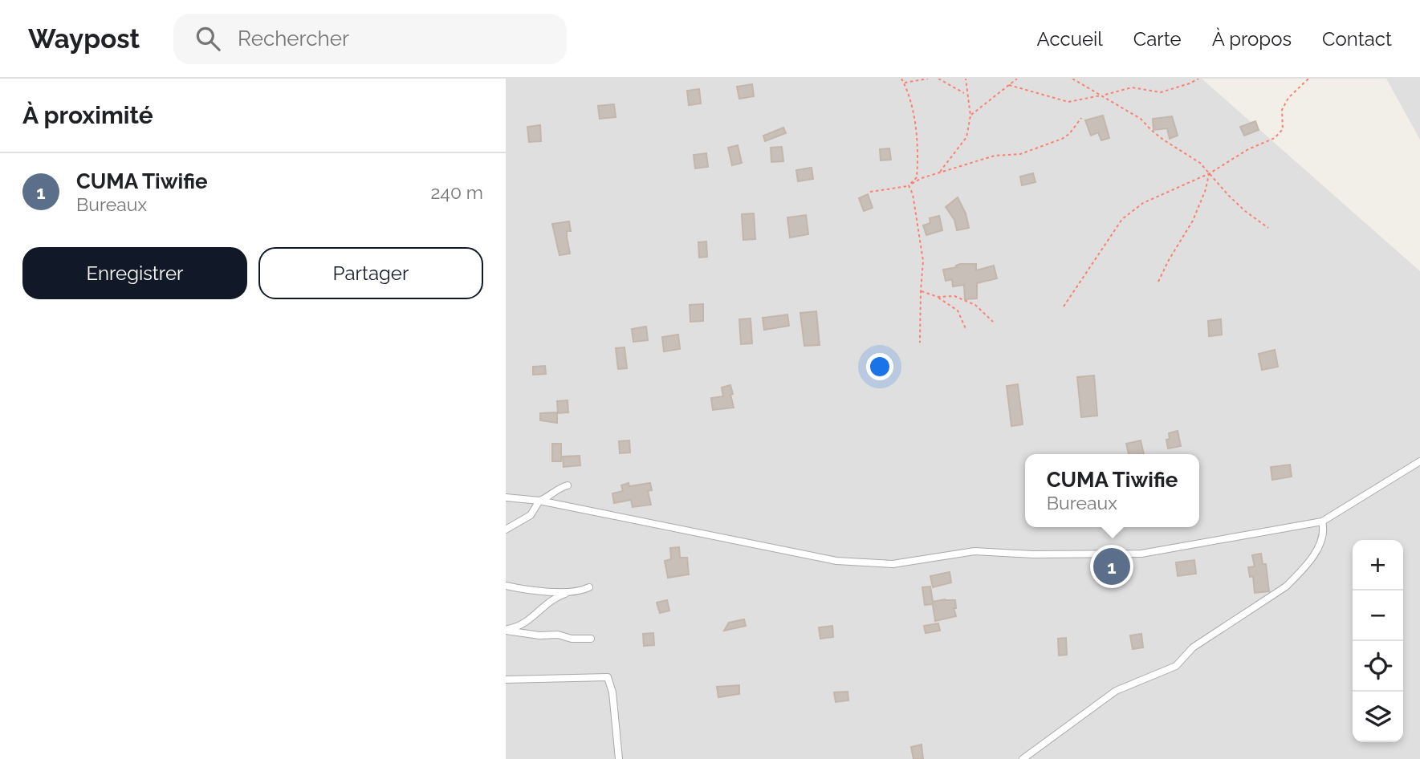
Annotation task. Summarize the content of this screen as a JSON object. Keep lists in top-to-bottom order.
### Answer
{
  "page": {
    "header": "Waypost",
    "search": "Rechercher",
    "nav": [
      "Accueil",
      "Carte",
      "À propos",
      "Contact"
    ],
    "heading": "À proximité",
    "list": [
      {
        "mark": "1",
        "name": "CUMA Tiwifie",
        "note": "Bureaux",
        "value": "240 m"
      }
    ],
    "buttons": ["Enregistrer", "Partager"],
    "popup": ["CUMA Tiwifie", "Bureaux"],
    "map_buttons": ["+", "−"],
    "pins": "1"
  }
}
